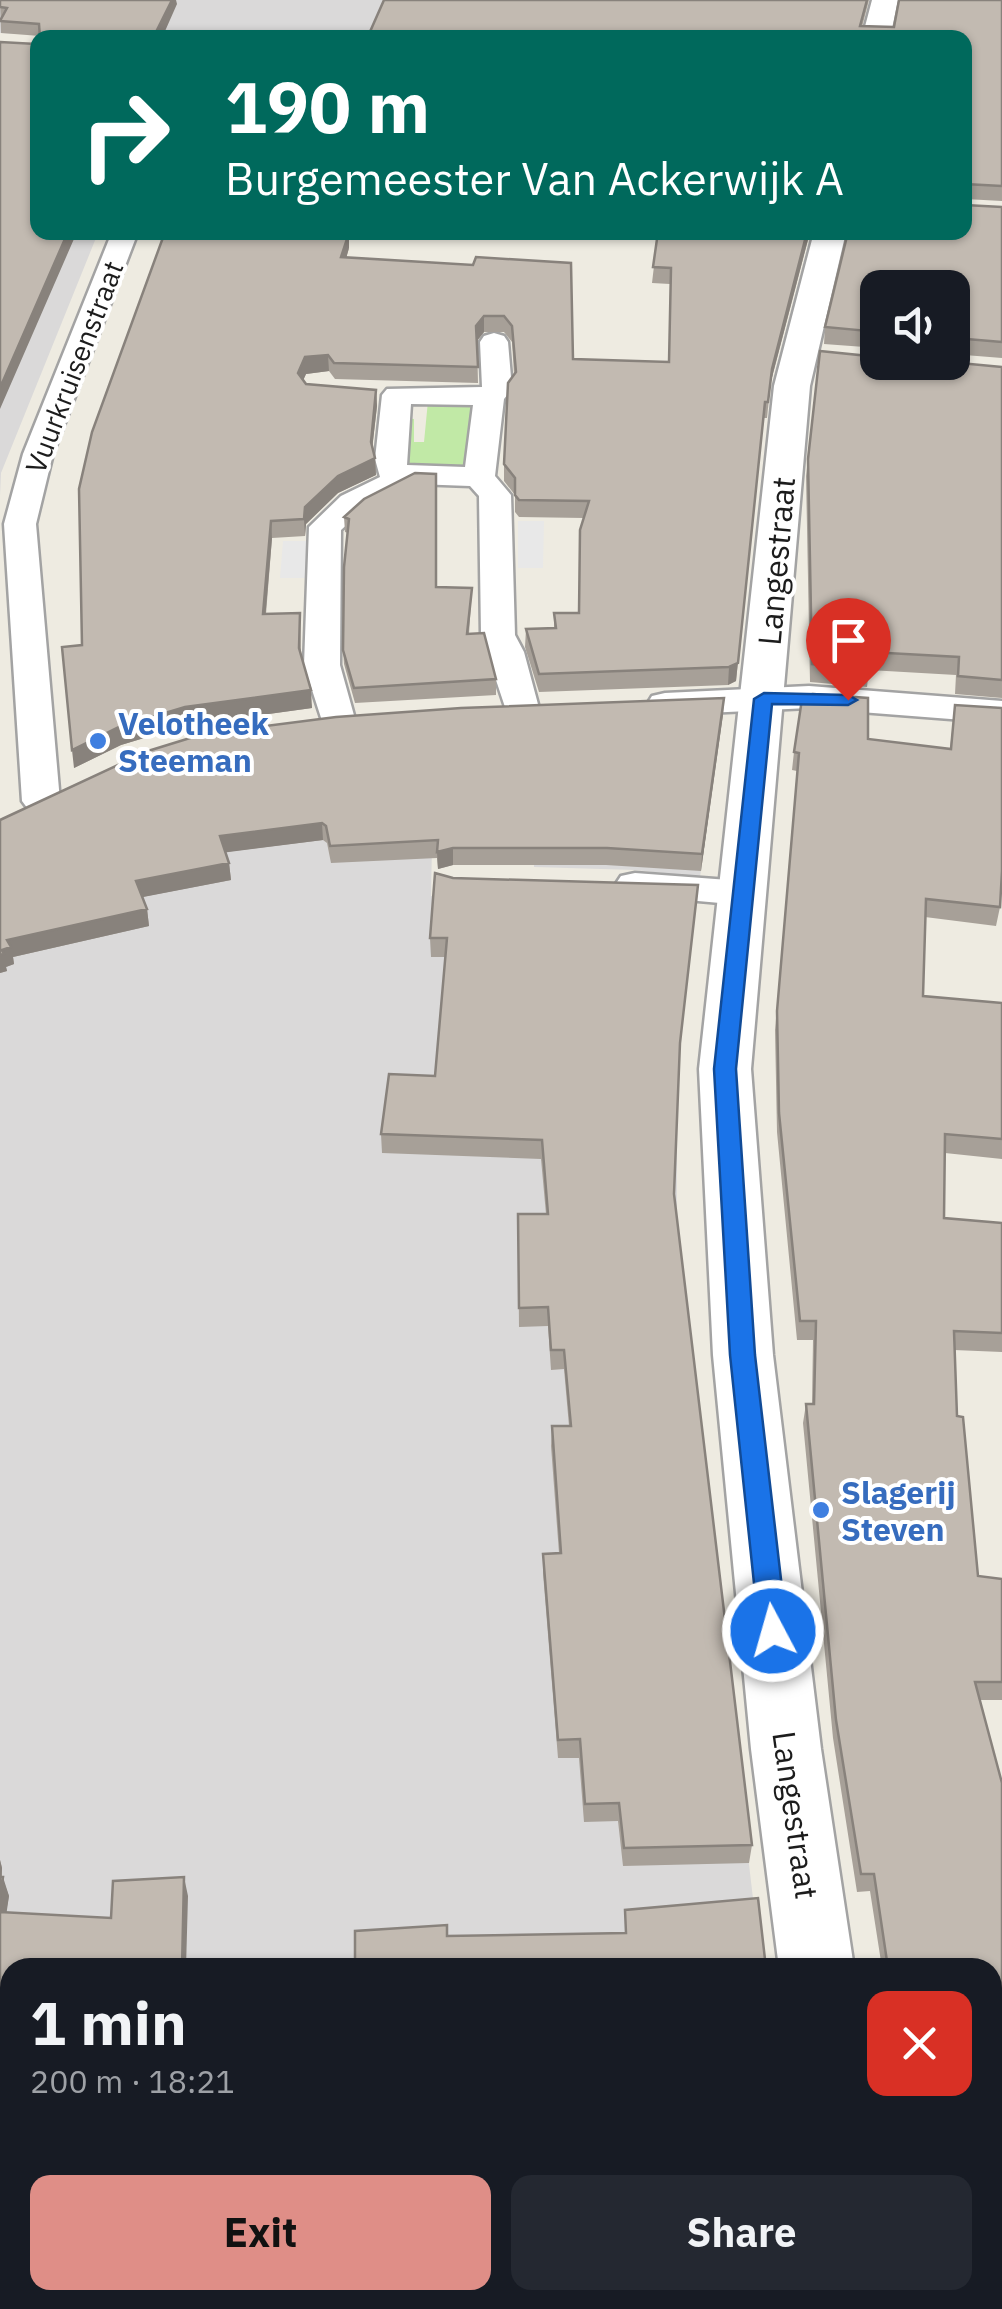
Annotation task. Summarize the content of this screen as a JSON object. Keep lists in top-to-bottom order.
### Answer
{
  "streets": {
    "street": ["Vuurkruisenstraat", "Langestraat"]
  },
  "places": ["Velotheek Steeman", "Slagerij Steven"],
  "page": {
    "turn": ["190 m", "Burgemeester Van Ackerwijk A"],
    "heading": ["1 min", "200 m · 18:21"],
    "buttons": ["Exit", "Share"]
  }
}
